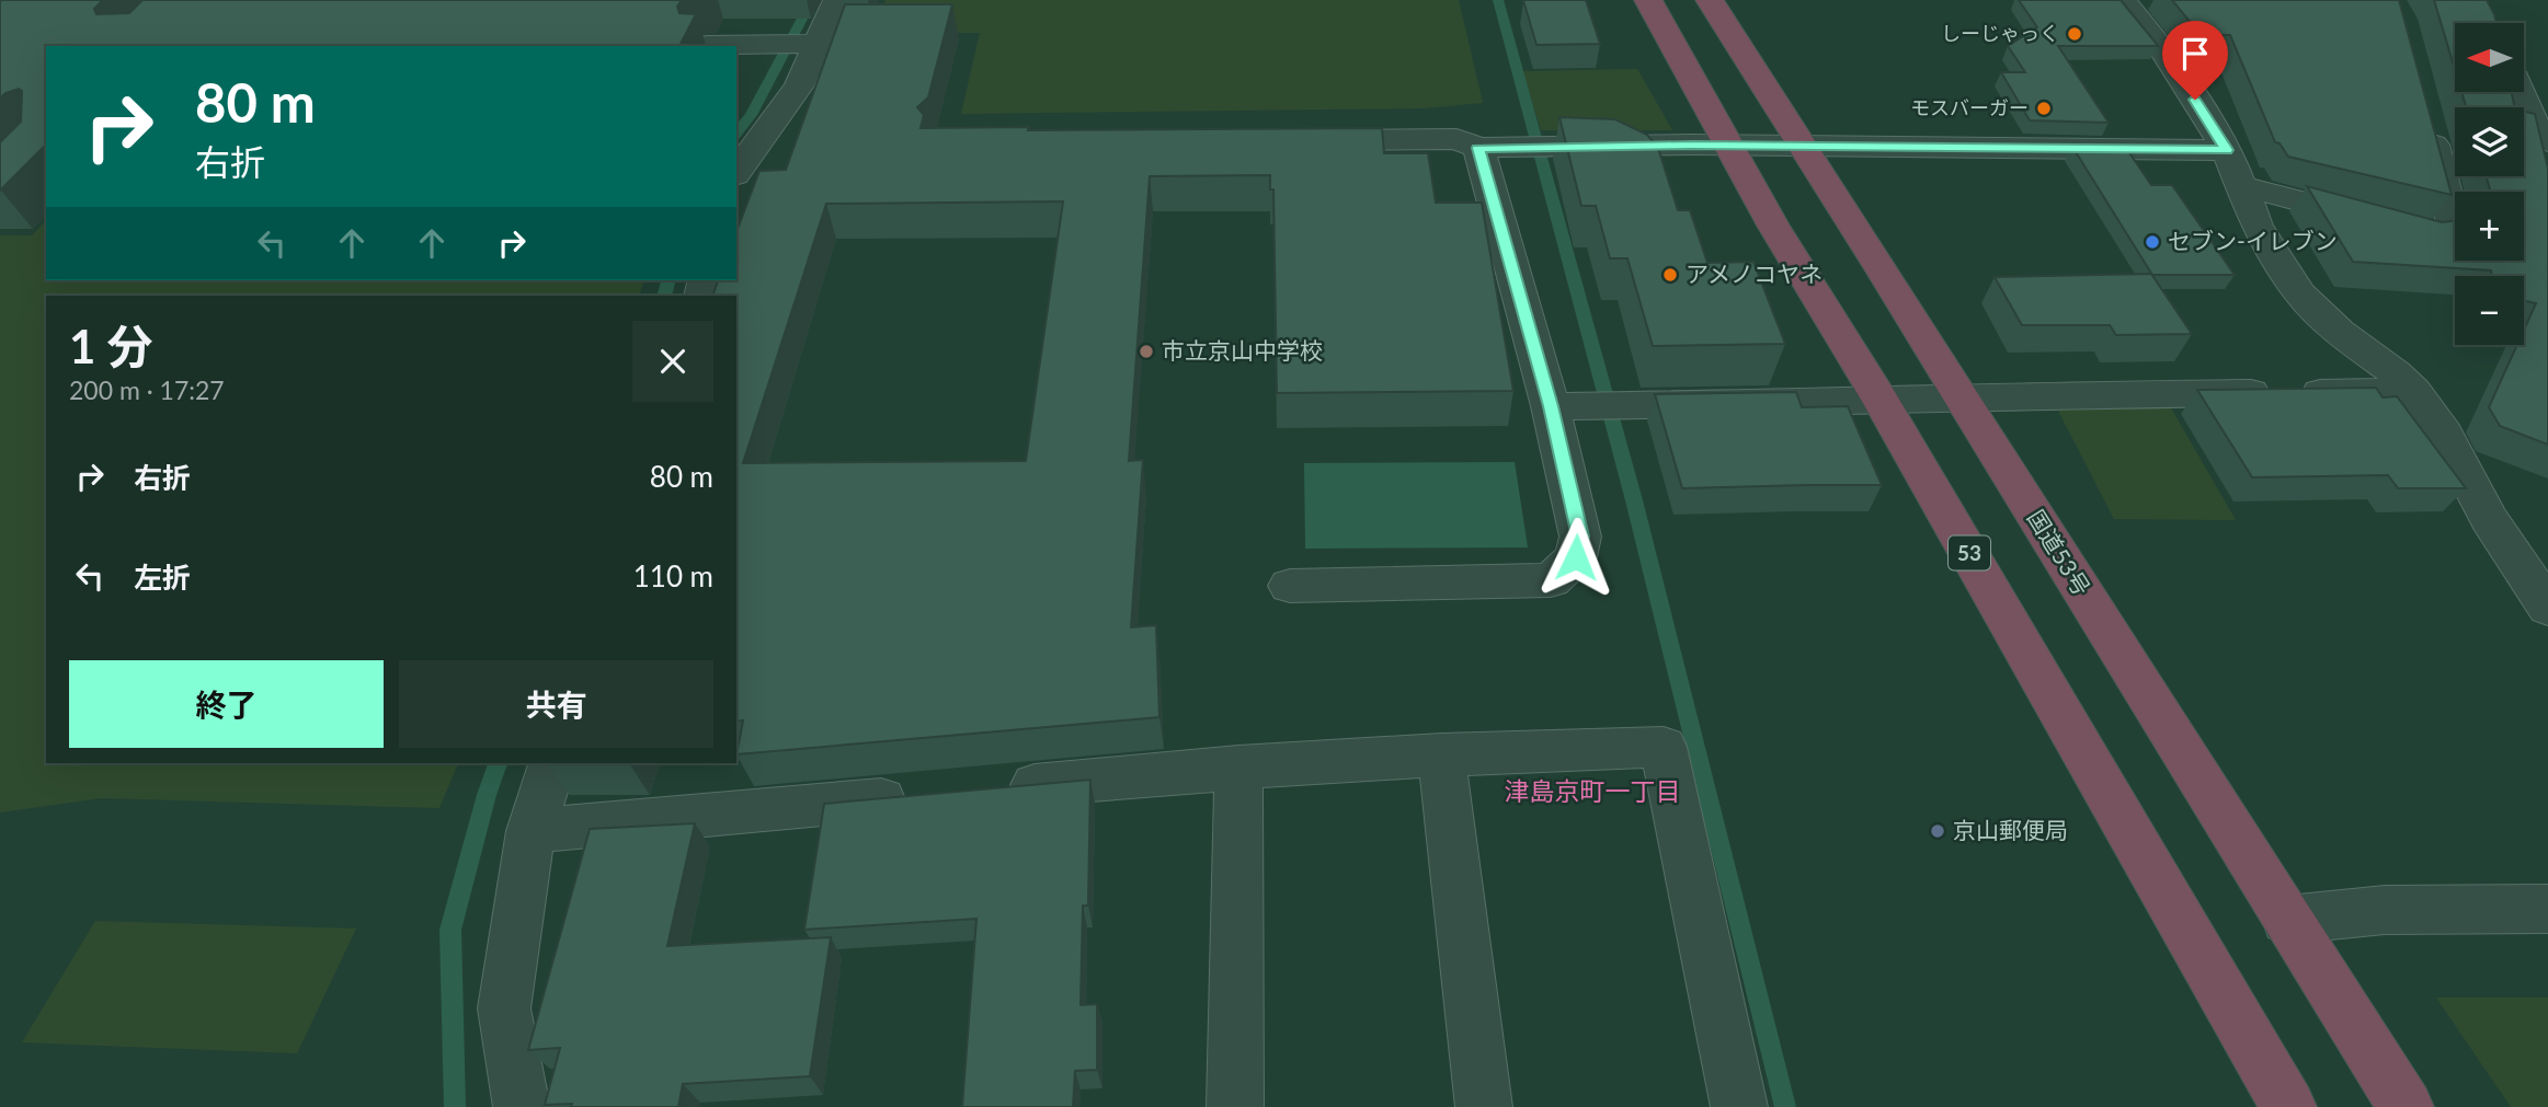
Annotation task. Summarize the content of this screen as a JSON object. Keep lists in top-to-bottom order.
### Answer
{
  "streets": {
    "highway": ["53", "国道53号"]
  },
  "districts": ["津島京町一丁目"],
  "places": [
    "しーじゃっく",
    "モスバーガー",
    "セブン-イレブン",
    "アメノコヤネ",
    "市立京山中学校",
    "京山郵便局"
  ],
  "north": "left",
  "page": {
    "map_buttons": ["+", "−"],
    "turn": ["80 m", "右折"],
    "heading": ["1 分", "200 m · 17:27"],
    "list": [
      {
        "name": "右折",
        "value": "80 m"
      },
      {
        "name": "左折",
        "value": "110 m"
      }
    ],
    "buttons": ["終了", "共有"]
  }
}
